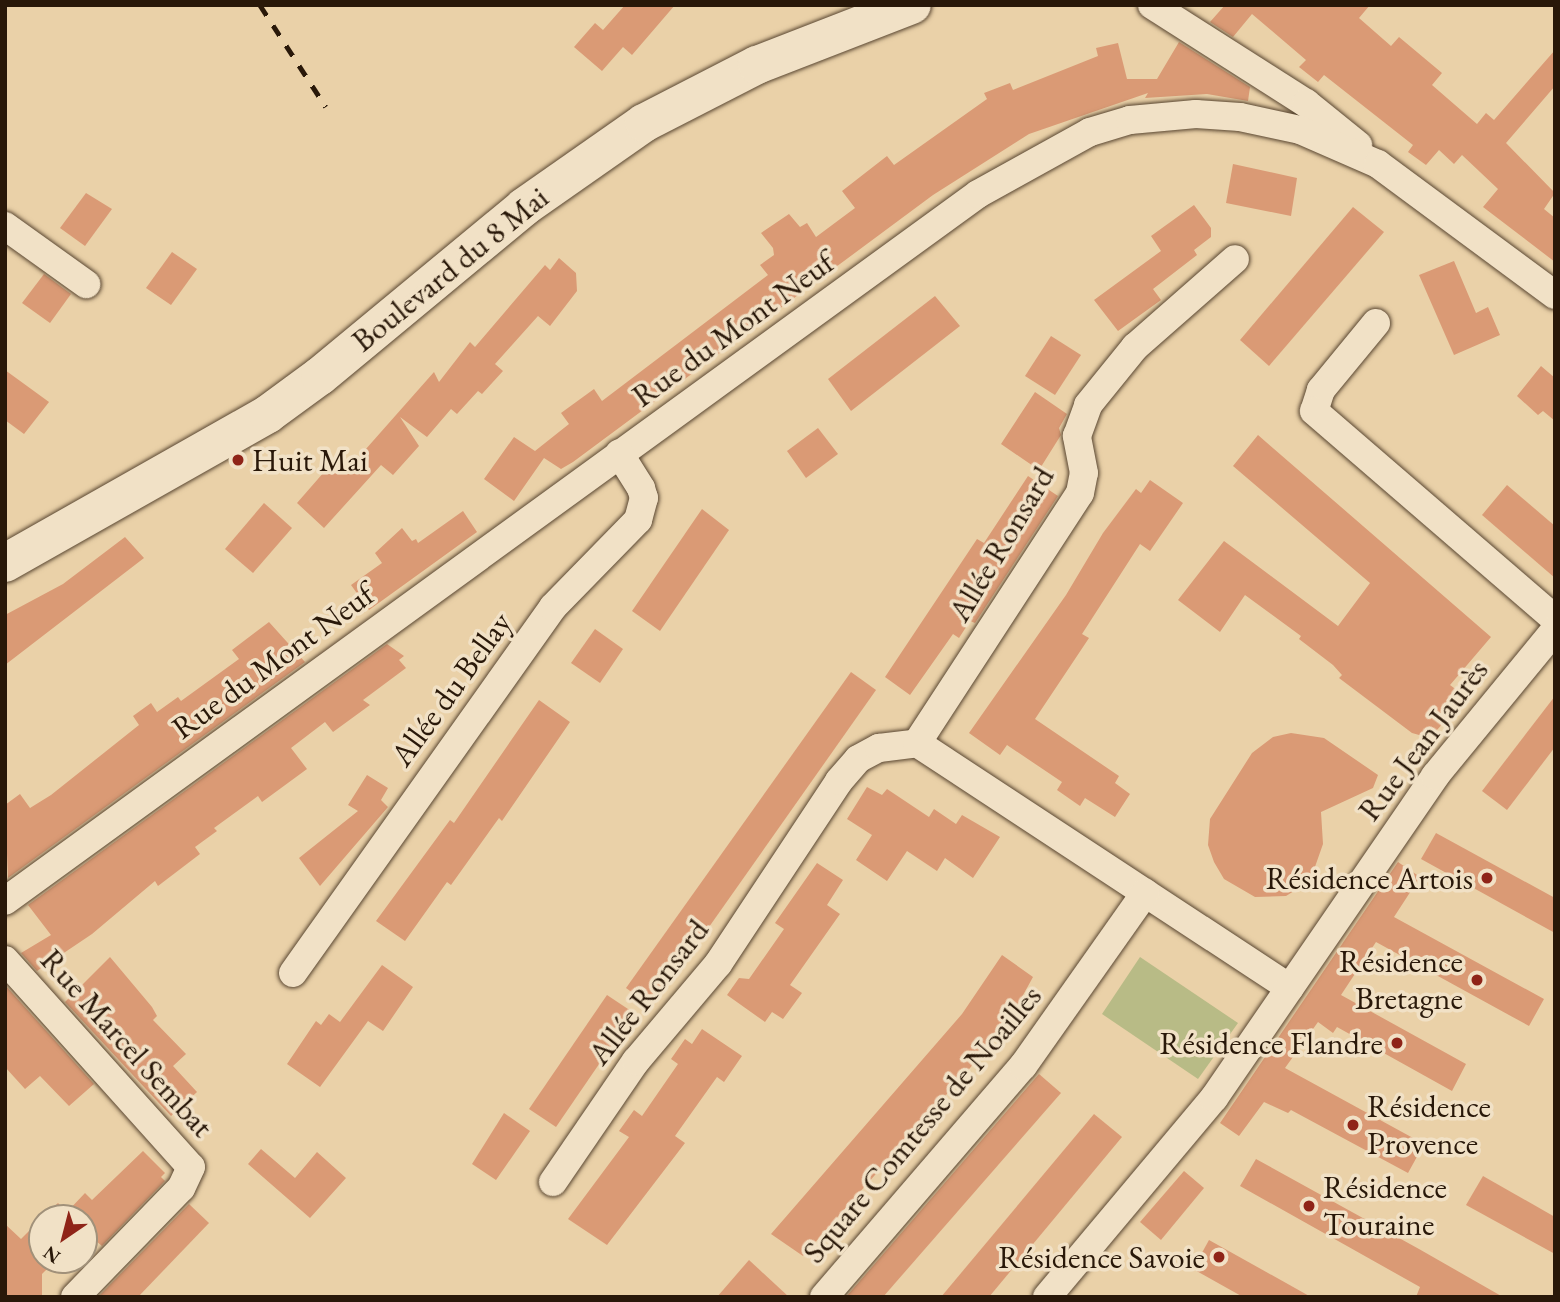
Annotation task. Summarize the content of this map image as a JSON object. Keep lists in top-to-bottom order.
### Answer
{
  "streets": {
    "main road": ["Boulevard du 8 Mai"],
    "street": [
      "Rue du Mont Neuf",
      "Allée Ronsard",
      "Allée du Bellay",
      "Rue Jean Jaurès",
      "Rue Marcel Sembat",
      "Square Comtesse de Noailles"
    ]
  },
  "crossings": [
    ["Rue du Mont Neuf", "Allée du Bellay"]
  ],
  "places": [
    "Huit Mai",
    "Résidence Artois",
    "Résidence Bretagne",
    "Résidence Flandre",
    "Résidence Provence",
    "Résidence Touraine",
    "Résidence Savoie"
  ],
  "north": "bottom left"
}
